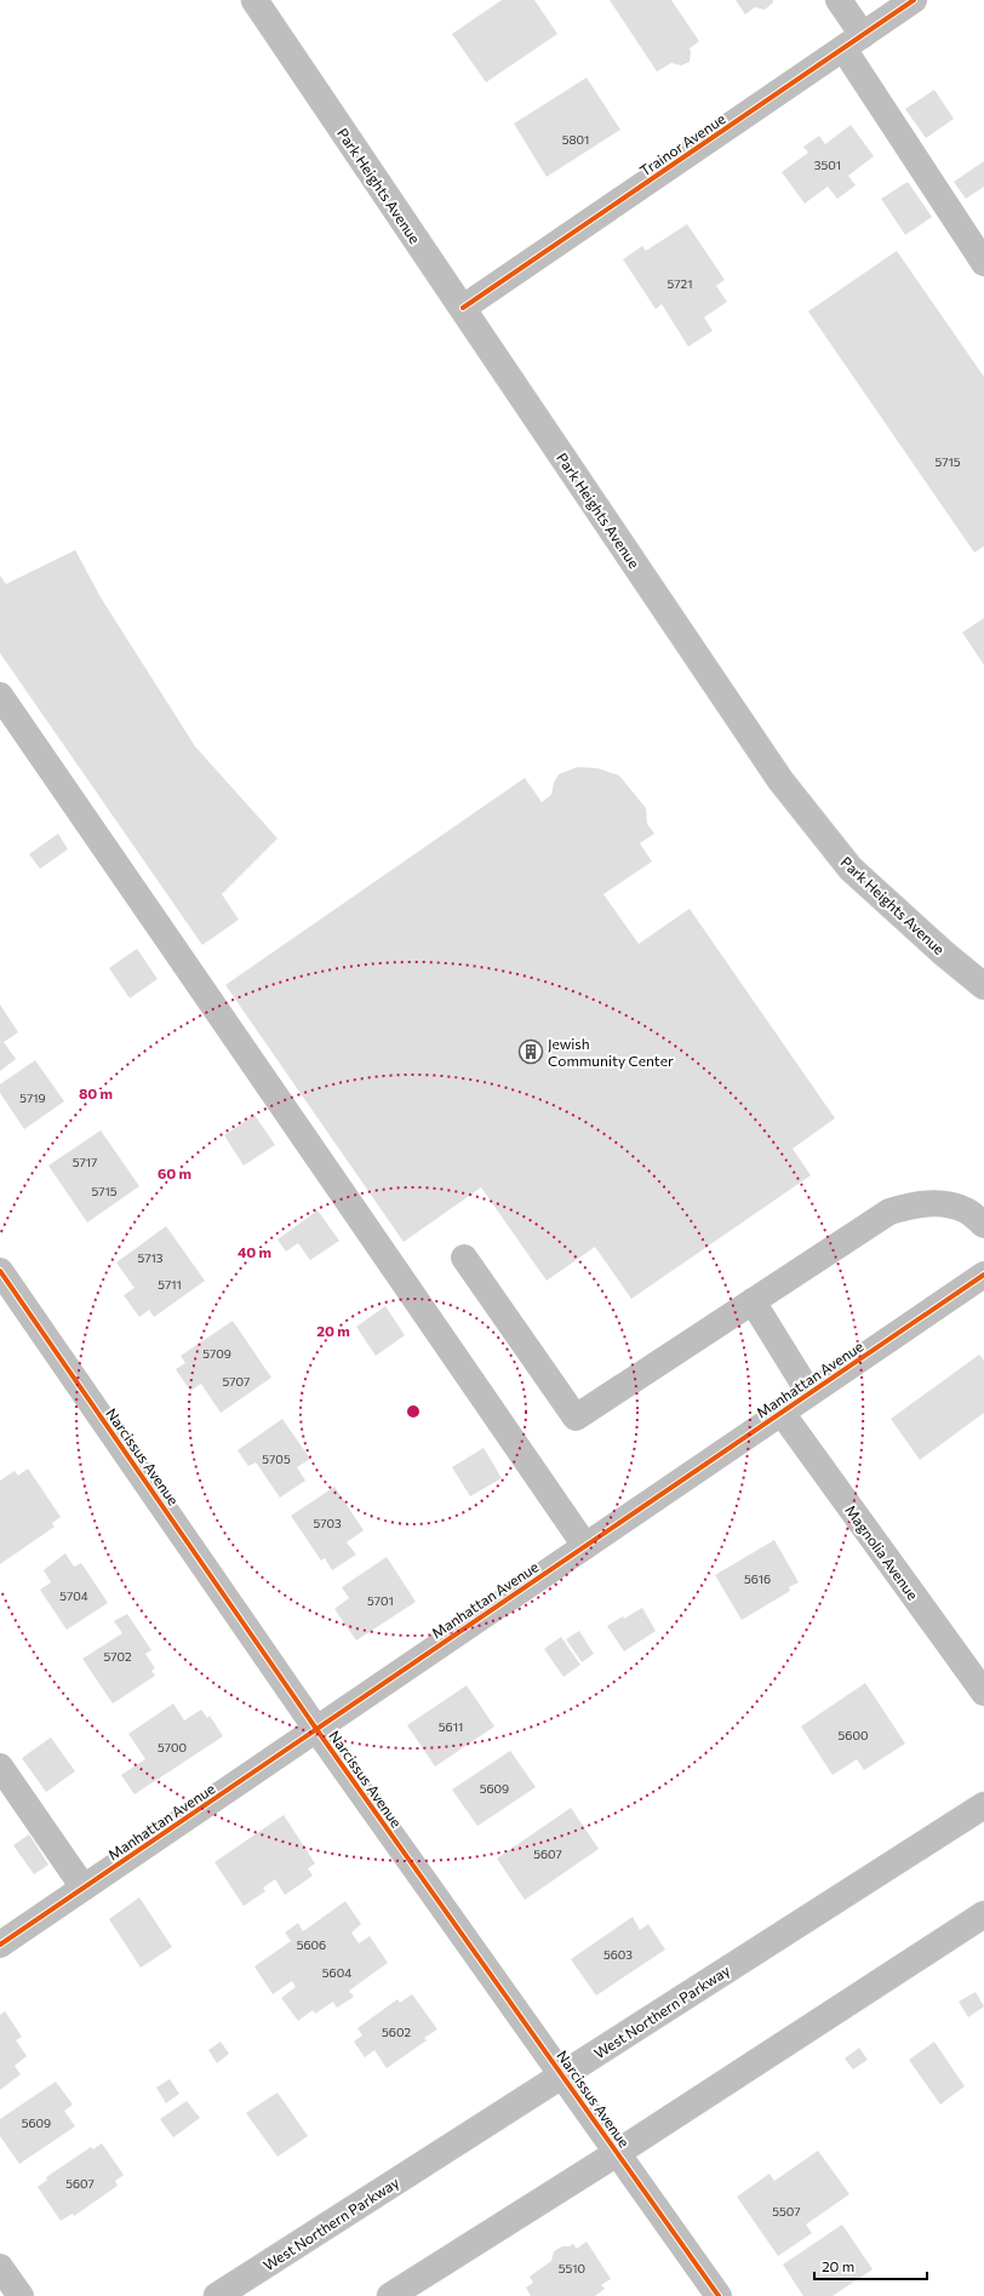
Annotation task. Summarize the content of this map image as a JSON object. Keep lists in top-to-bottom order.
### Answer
{
  "streets": {
    "street": [
      "Trainor Avenue",
      "Park Heights Avenue",
      "Manhattan Avenue",
      "Narcissus Avenue",
      "Magnolia Avenue",
      "West Northern Parkway"
    ]
  },
  "crossings": [
    ["Trainor Avenue", "Park Heights Avenue"],
    ["Manhattan Avenue", "Narcissus Avenue"],
    ["Manhattan Avenue", "Magnolia Avenue"],
    ["Narcissus Avenue", "West Northern Parkway"]
  ],
  "places": {
    "building": ["Jewish Community Center"]
  },
  "house_numbers": [
    "5801",
    "3501",
    "5721",
    "5715",
    "5719",
    "5717",
    "5715",
    "5713",
    "5711",
    "5709",
    "5707",
    "5705",
    "5703",
    "5616",
    "5704",
    "5701",
    "5702",
    "5611",
    "5600",
    "5700",
    "5609",
    "5607",
    "5606",
    "5603",
    "5604",
    "5602",
    "5609",
    "5607",
    "5507",
    "5510"
  ],
  "scale_bar": "20 m",
  "rings": [
    "80 m",
    "60 m",
    "40 m",
    "20 m"
  ]
}
